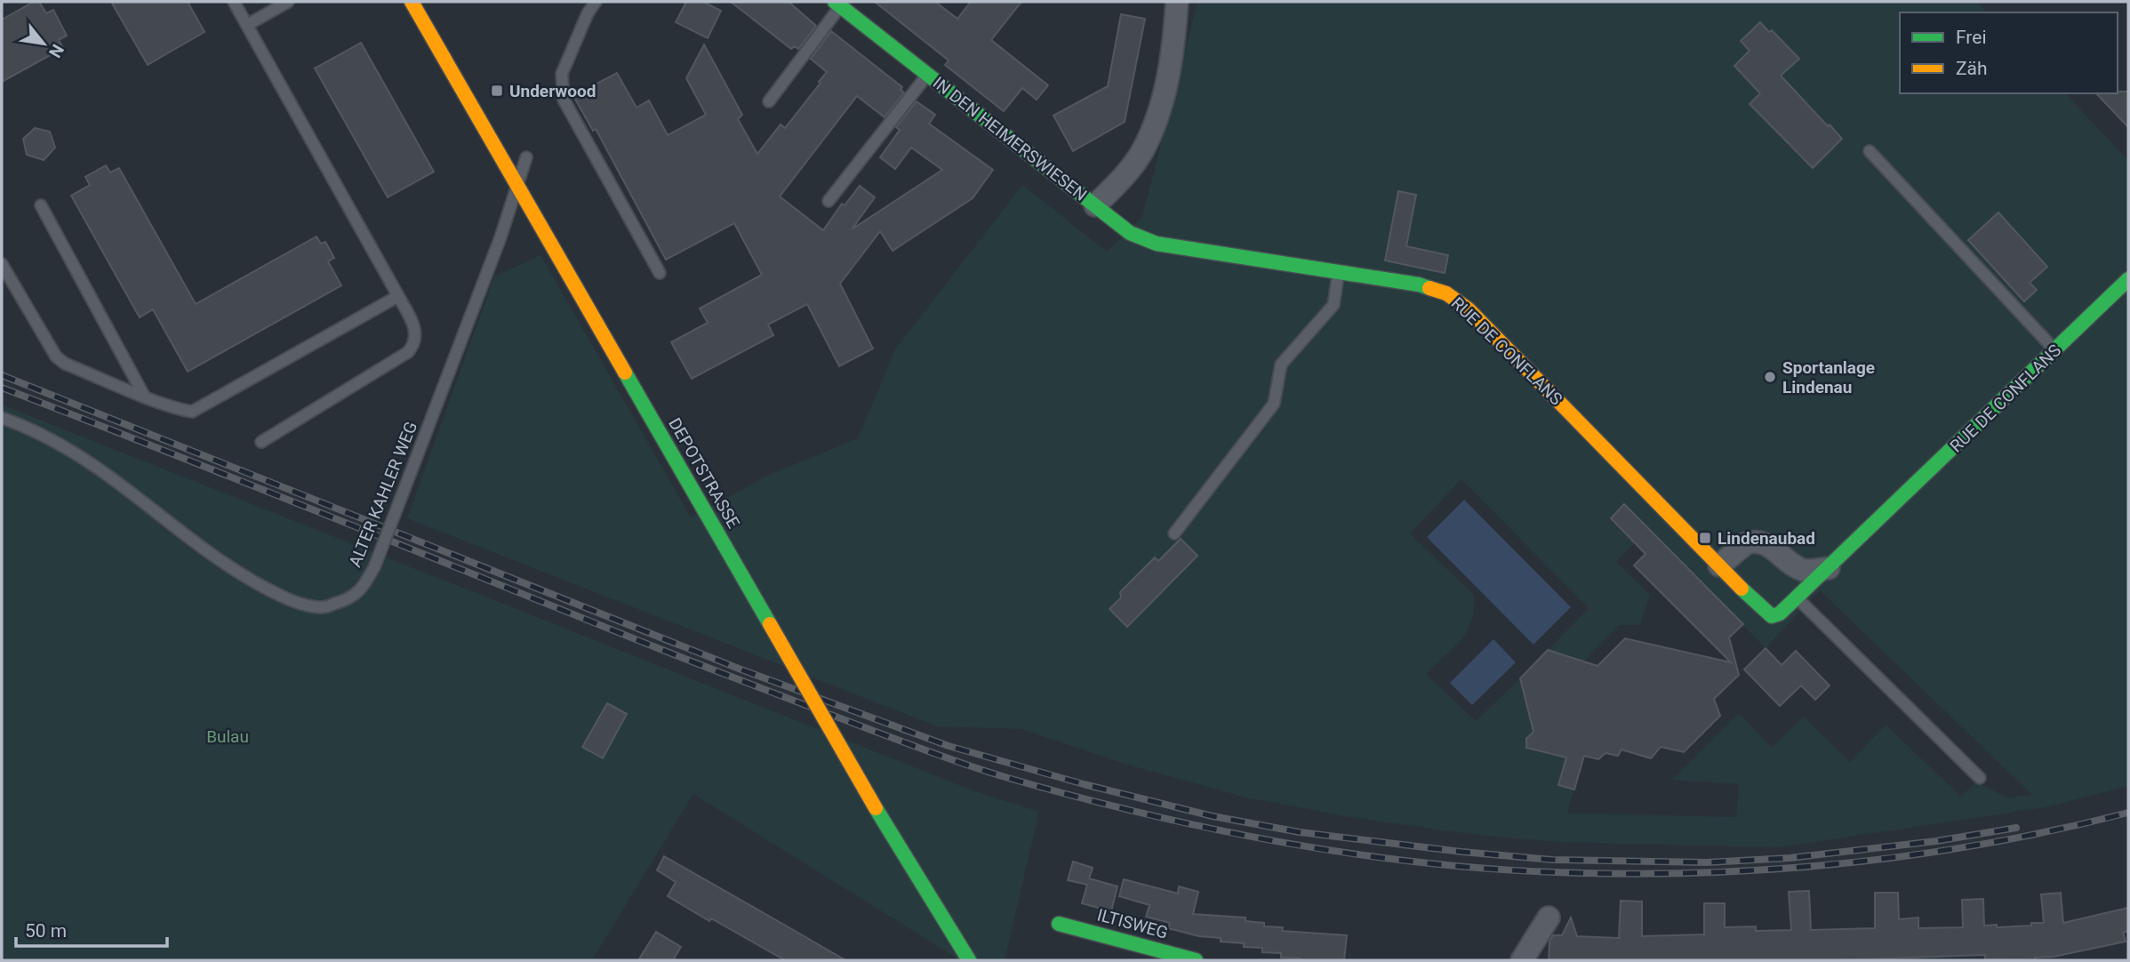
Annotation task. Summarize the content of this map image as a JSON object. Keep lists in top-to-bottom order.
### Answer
{
  "streets": {
    "street": [
      "IN DEN HEIMERSWIESEN",
      "RUE DE CONFLANS",
      "DEPOTSTRASSE",
      "ILTISWEG"
    ],
    "lane": ["ALTER KAHLER WEG"]
  },
  "crossings": [
    ["IN DEN HEIMERSWIESEN", "RUE DE CONFLANS"],
    ["DEPOTSTRASSE", "ALTER KAHLER WEG"]
  ],
  "parks": ["Bulau"],
  "places": {
    "transit": ["Underwood", "Lindenaubad"],
    "other": ["Sportanlage Lindenau"]
  },
  "legend": ["Frei", "Zäh"],
  "scale_bar": "50 m",
  "north": "bottom right"
}
